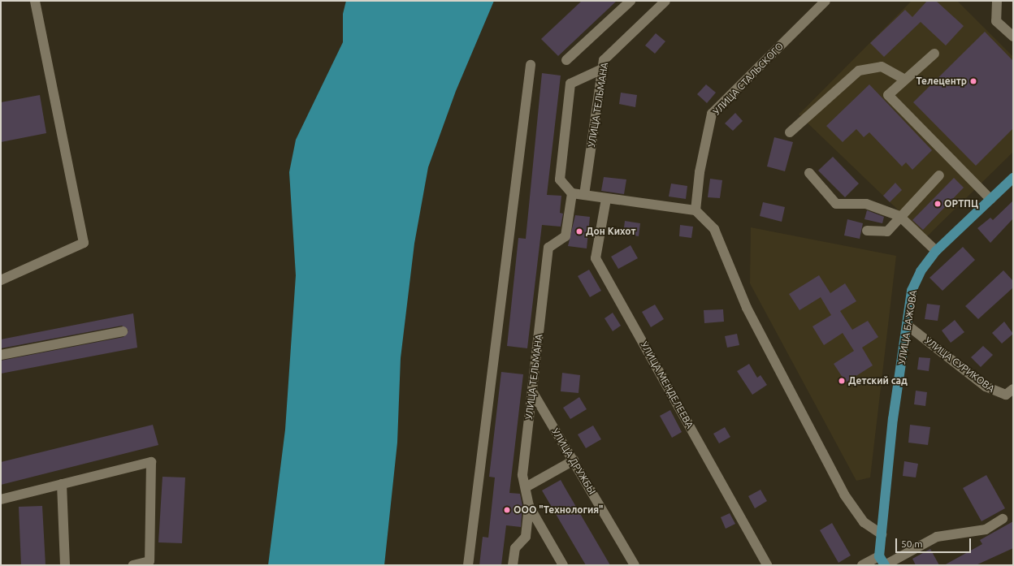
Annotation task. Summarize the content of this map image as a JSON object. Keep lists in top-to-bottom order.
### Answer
{
  "streets": {
    "main road": ["УЛИЦА БАЖОВА"],
    "street": [
      "УЛИЦА СТАЛЬСКОГО",
      "УЛИЦА ТЕЛЬМАНА",
      "УЛИЦА СУРИКОВА",
      "УЛИЦА МЕНДЕЛЕЕВА",
      "УЛИЦА ДРУЖБЫ"
    ]
  },
  "crossings": [
    ["УЛИЦА ТЕЛЬМАНА", "УЛИЦА ДРУЖБЫ"],
    ["УЛИЦА БАЖОВА", "УЛИЦА СУРИКОВА"]
  ],
  "places": [
    "Телецентр",
    "ОРТПЦ",
    "Дон Кихот",
    "Детский сад",
    "ООО \"Технология\""
  ],
  "scale_bar": "50 m"
}
